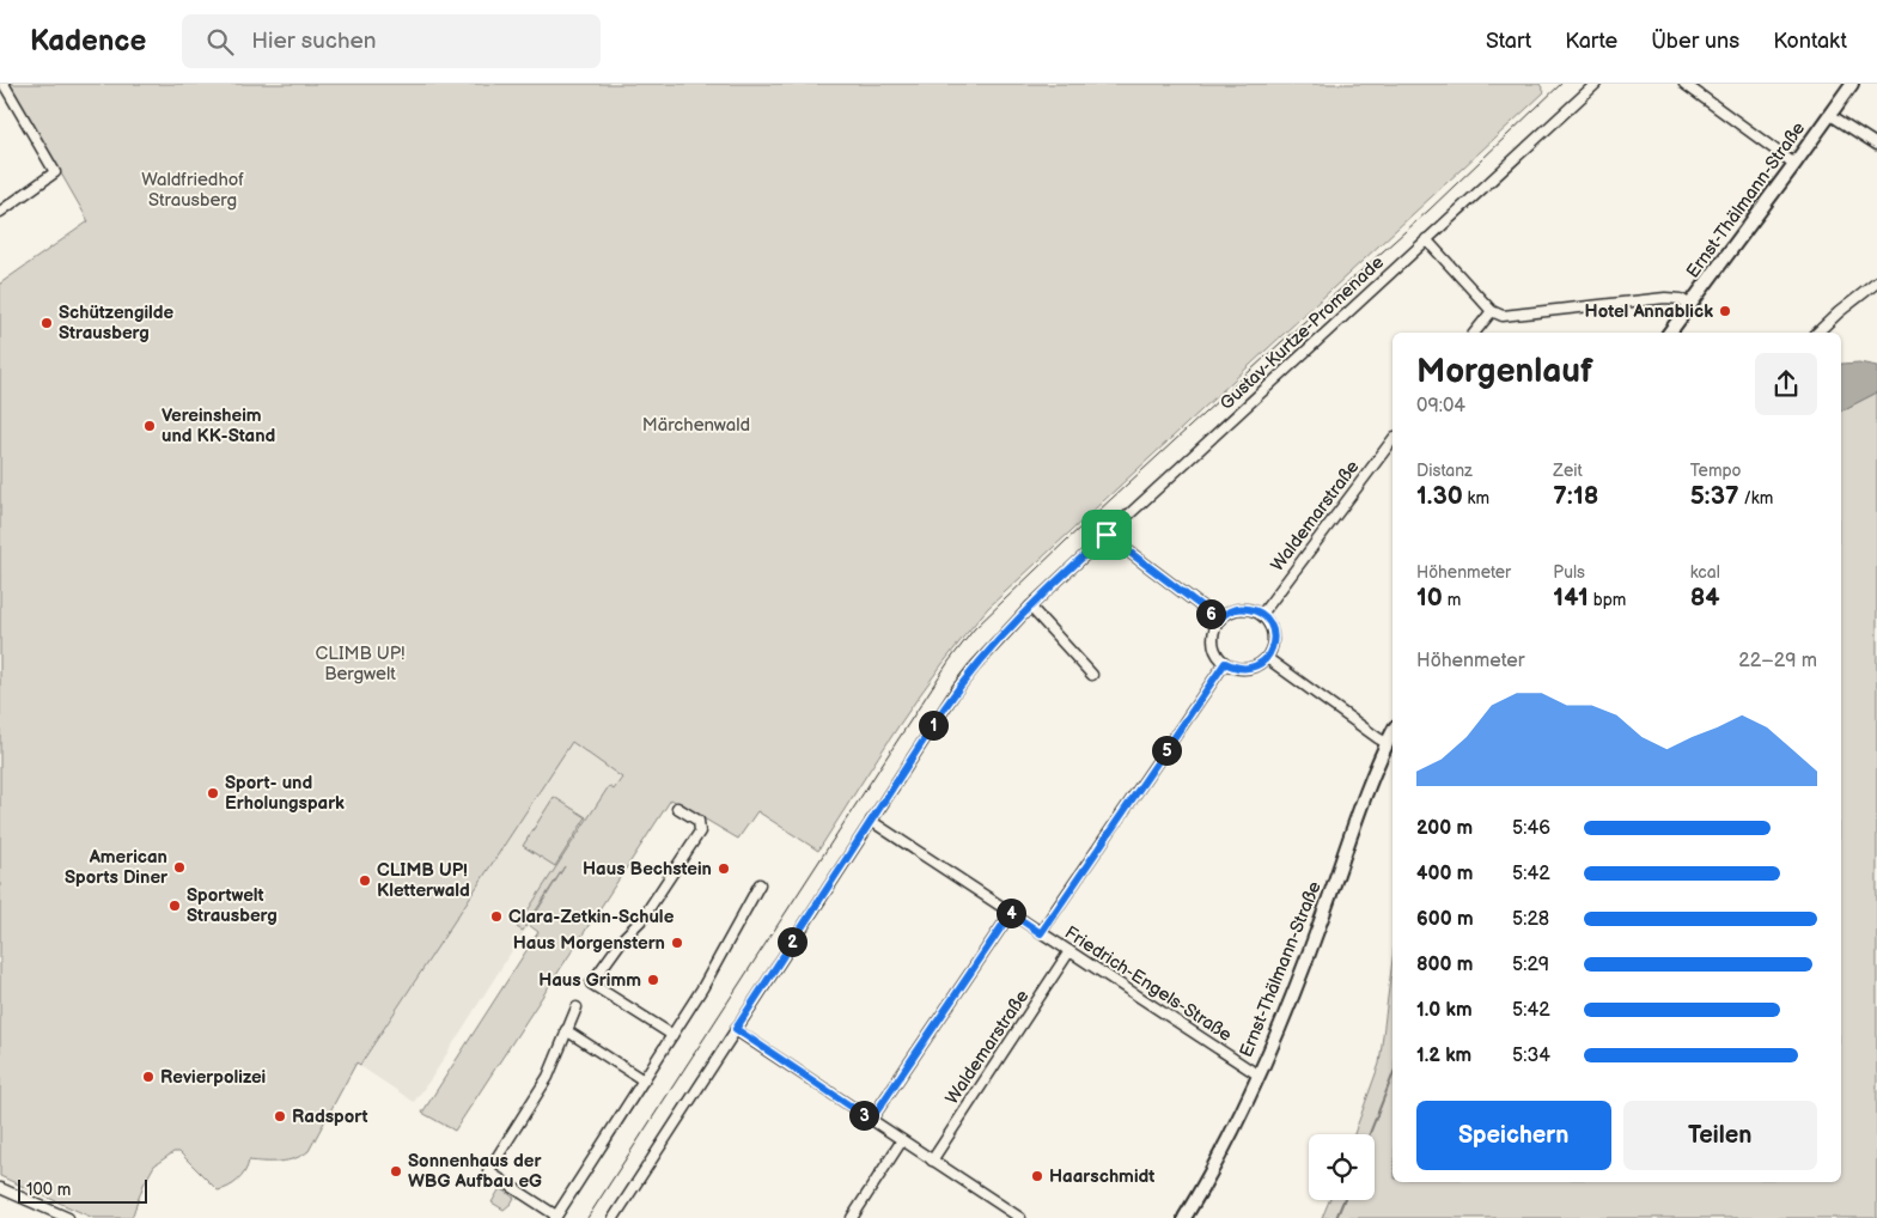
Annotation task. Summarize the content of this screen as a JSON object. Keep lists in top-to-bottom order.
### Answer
{
  "streets": {
    "main road": ["Ernst-Thälmann-Straße"],
    "street": ["Gustav-Kurtze-Promenade", "Waldemarstraße", "Friedrich-Engels-Straße"]
  },
  "crossings": [
    ["Ernst-Thälmann-Straße", "Friedrich-Engels-Straße"],
    ["Gustav-Kurtze-Promenade", "Friedrich-Engels-Straße"],
    ["Waldemarstraße", "Friedrich-Engels-Straße"]
  ],
  "parks": ["Waldfriedhof Strausberg", "Märchenwald", "CLIMB UP! Bergwelt"],
  "places": [
    "Hotel Annablick",
    "Schützengilde Strausberg",
    "Vereinsheim und KK-Stand",
    "Sport- und Erholungspark",
    "American Sports Diner",
    "Haus Bechstein",
    "CLIMB UP! Kletterwald",
    "Sportwelt Strausberg",
    "Clara-Zetkin-Schule",
    "Haus Morgenstern",
    "Haus Grimm",
    "Revierpolizei",
    "Radsport",
    "Sonnenhaus der WBG Aufbau eG",
    "Haarschmidt"
  ],
  "scale_bar": "100 m",
  "page": {
    "header": "Kadence",
    "search": "Hier suchen",
    "nav": [
      "Start",
      "Karte",
      "Über uns",
      "Kontakt"
    ],
    "heading": ["Morgenlauf", "09:04"],
    "stats": [
      ["Distanz", "1.30 km"],
      ["Zeit", "7:18"],
      ["Tempo", "5:37 /km"],
      ["Höhenmeter", "10 m"],
      ["Puls", "141 bpm"],
      ["kcal", "84"]
    ],
    "pins": [
      "6",
      "1",
      "5",
      "4",
      "2",
      "3"
    ],
    "chart": ["Höhenmeter", "22–29 m"],
    "list": [
      {
        "name": "200 m",
        "note": "5:46"
      },
      {
        "name": "400 m",
        "note": "5:42"
      },
      {
        "name": "600 m",
        "note": "5:28"
      },
      {
        "name": "800 m",
        "note": "5:29"
      },
      {
        "name": "1.0 km",
        "note": "5:42"
      },
      {
        "name": "1.2 km",
        "note": "5:34"
      }
    ],
    "buttons": ["Speichern", "Teilen"],
    "scale": "100 m"
  }
}
